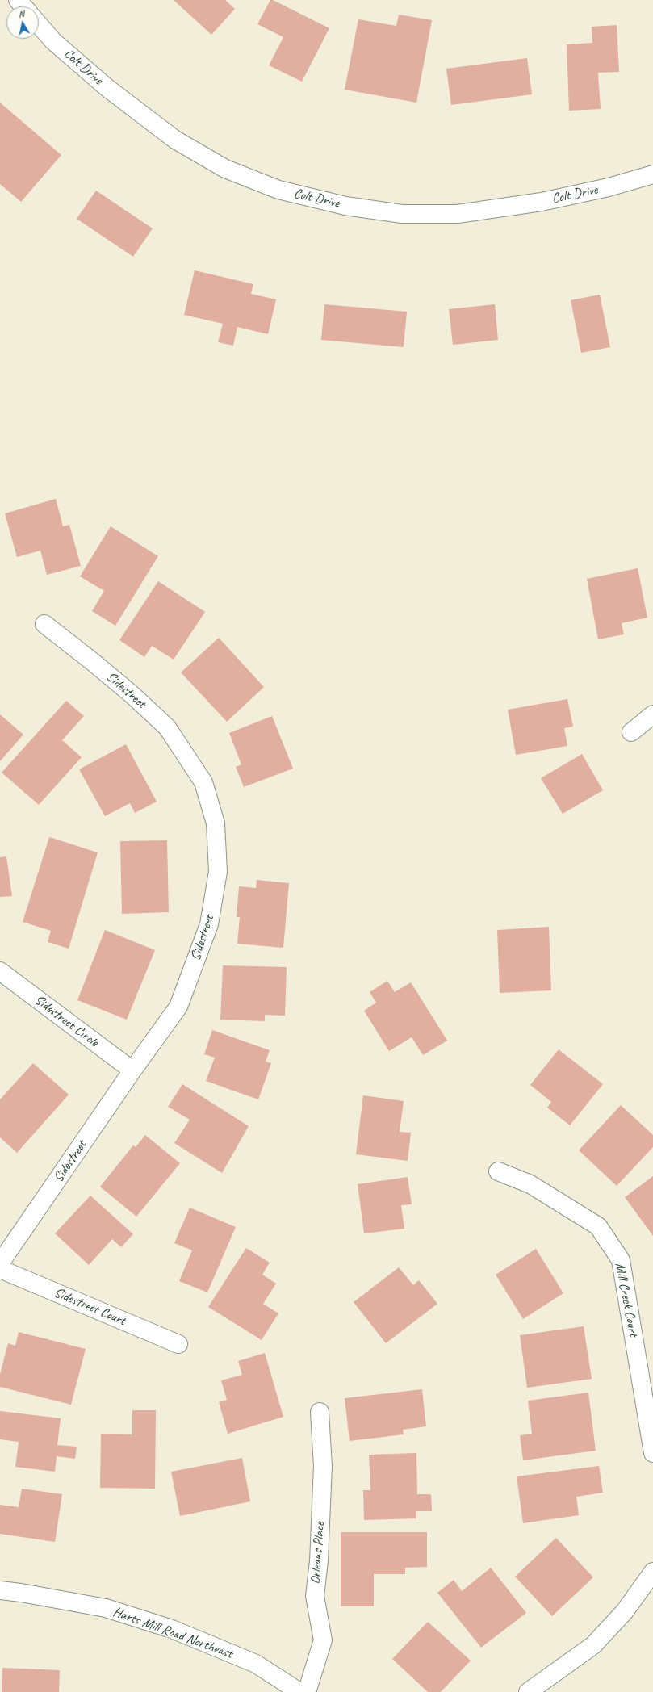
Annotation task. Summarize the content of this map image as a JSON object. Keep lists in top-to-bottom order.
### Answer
{
  "streets": {
    "street": [
      "Colt Drive",
      "Sidestreet",
      "Sidestreet Circle",
      "Mill Creek Court",
      "Sidestreet Court",
      "Orleans Place",
      "Harts Mill Road Northeast"
    ]
  },
  "crossings": [
    ["Sidestreet", "Sidestreet Circle"]
  ],
  "north": "top"
}
